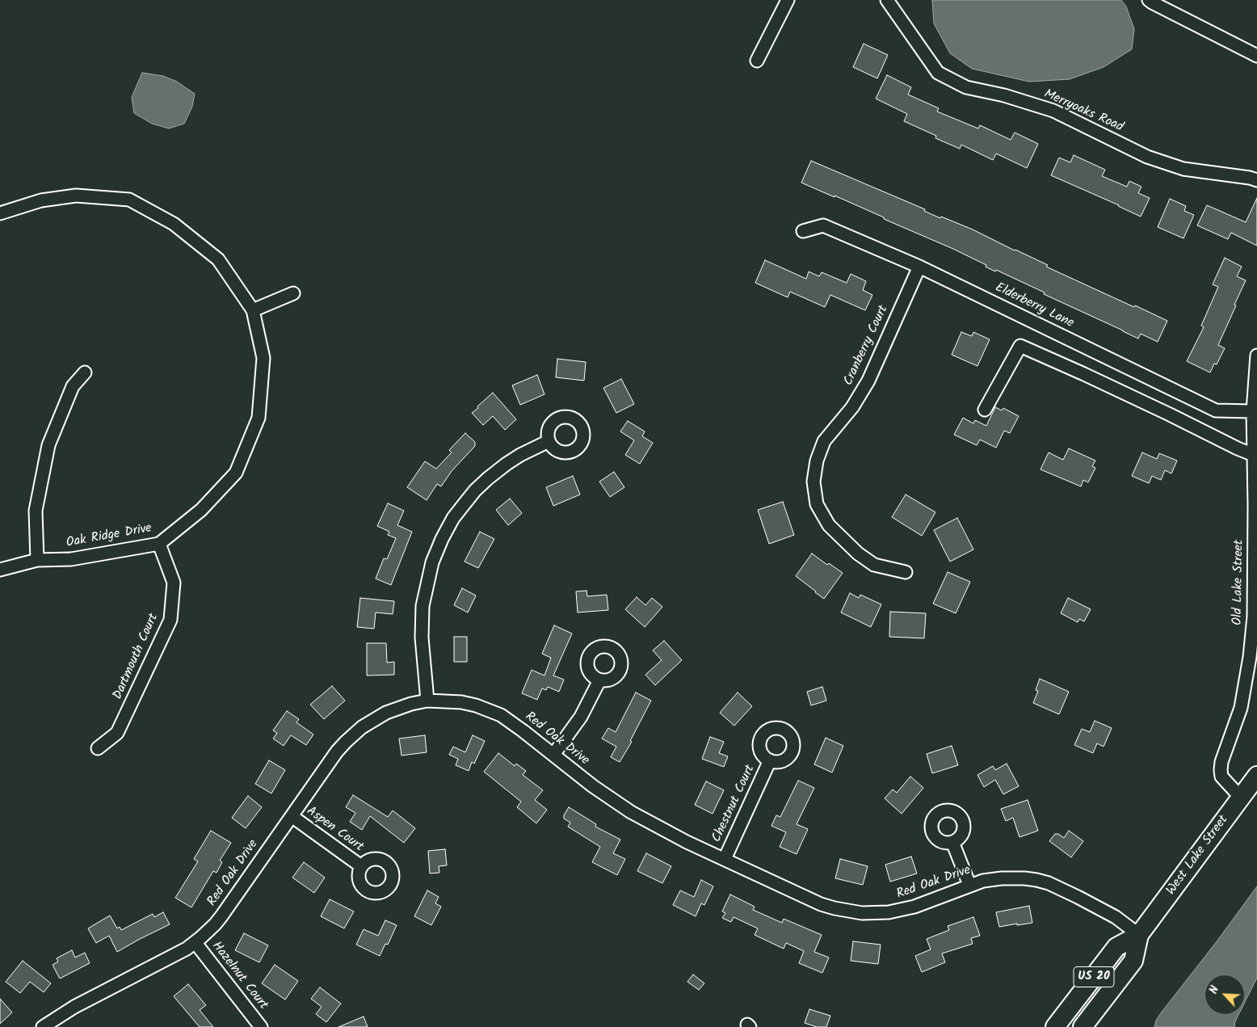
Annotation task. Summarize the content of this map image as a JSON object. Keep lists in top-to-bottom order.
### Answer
{
  "streets": {
    "highway": ["West Lake Street", "US 20"],
    "street": [
      "Merryoaks Road",
      "Elderberry Lane",
      "Cranberry Court",
      "Oak Ridge Drive",
      "Old Lake Street",
      "Dartmouth Court",
      "Red Oak Drive",
      "Chestnut Court",
      "Aspen Court",
      "Hazelnut Court"
    ]
  },
  "crossings": [
    ["Elderberry Lane", "Cranberry Court"],
    ["Elderberry Lane", "Old Lake Street"],
    ["Oak Ridge Drive", "Dartmouth Court"],
    ["Old Lake Street", "West Lake Street"],
    ["Red Oak Drive", "Chestnut Court"],
    ["Red Oak Drive", "Aspen Court"],
    ["Red Oak Drive", "West Lake Street"],
    ["Red Oak Drive", "Hazelnut Court"]
  ],
  "north": "top left"
}
